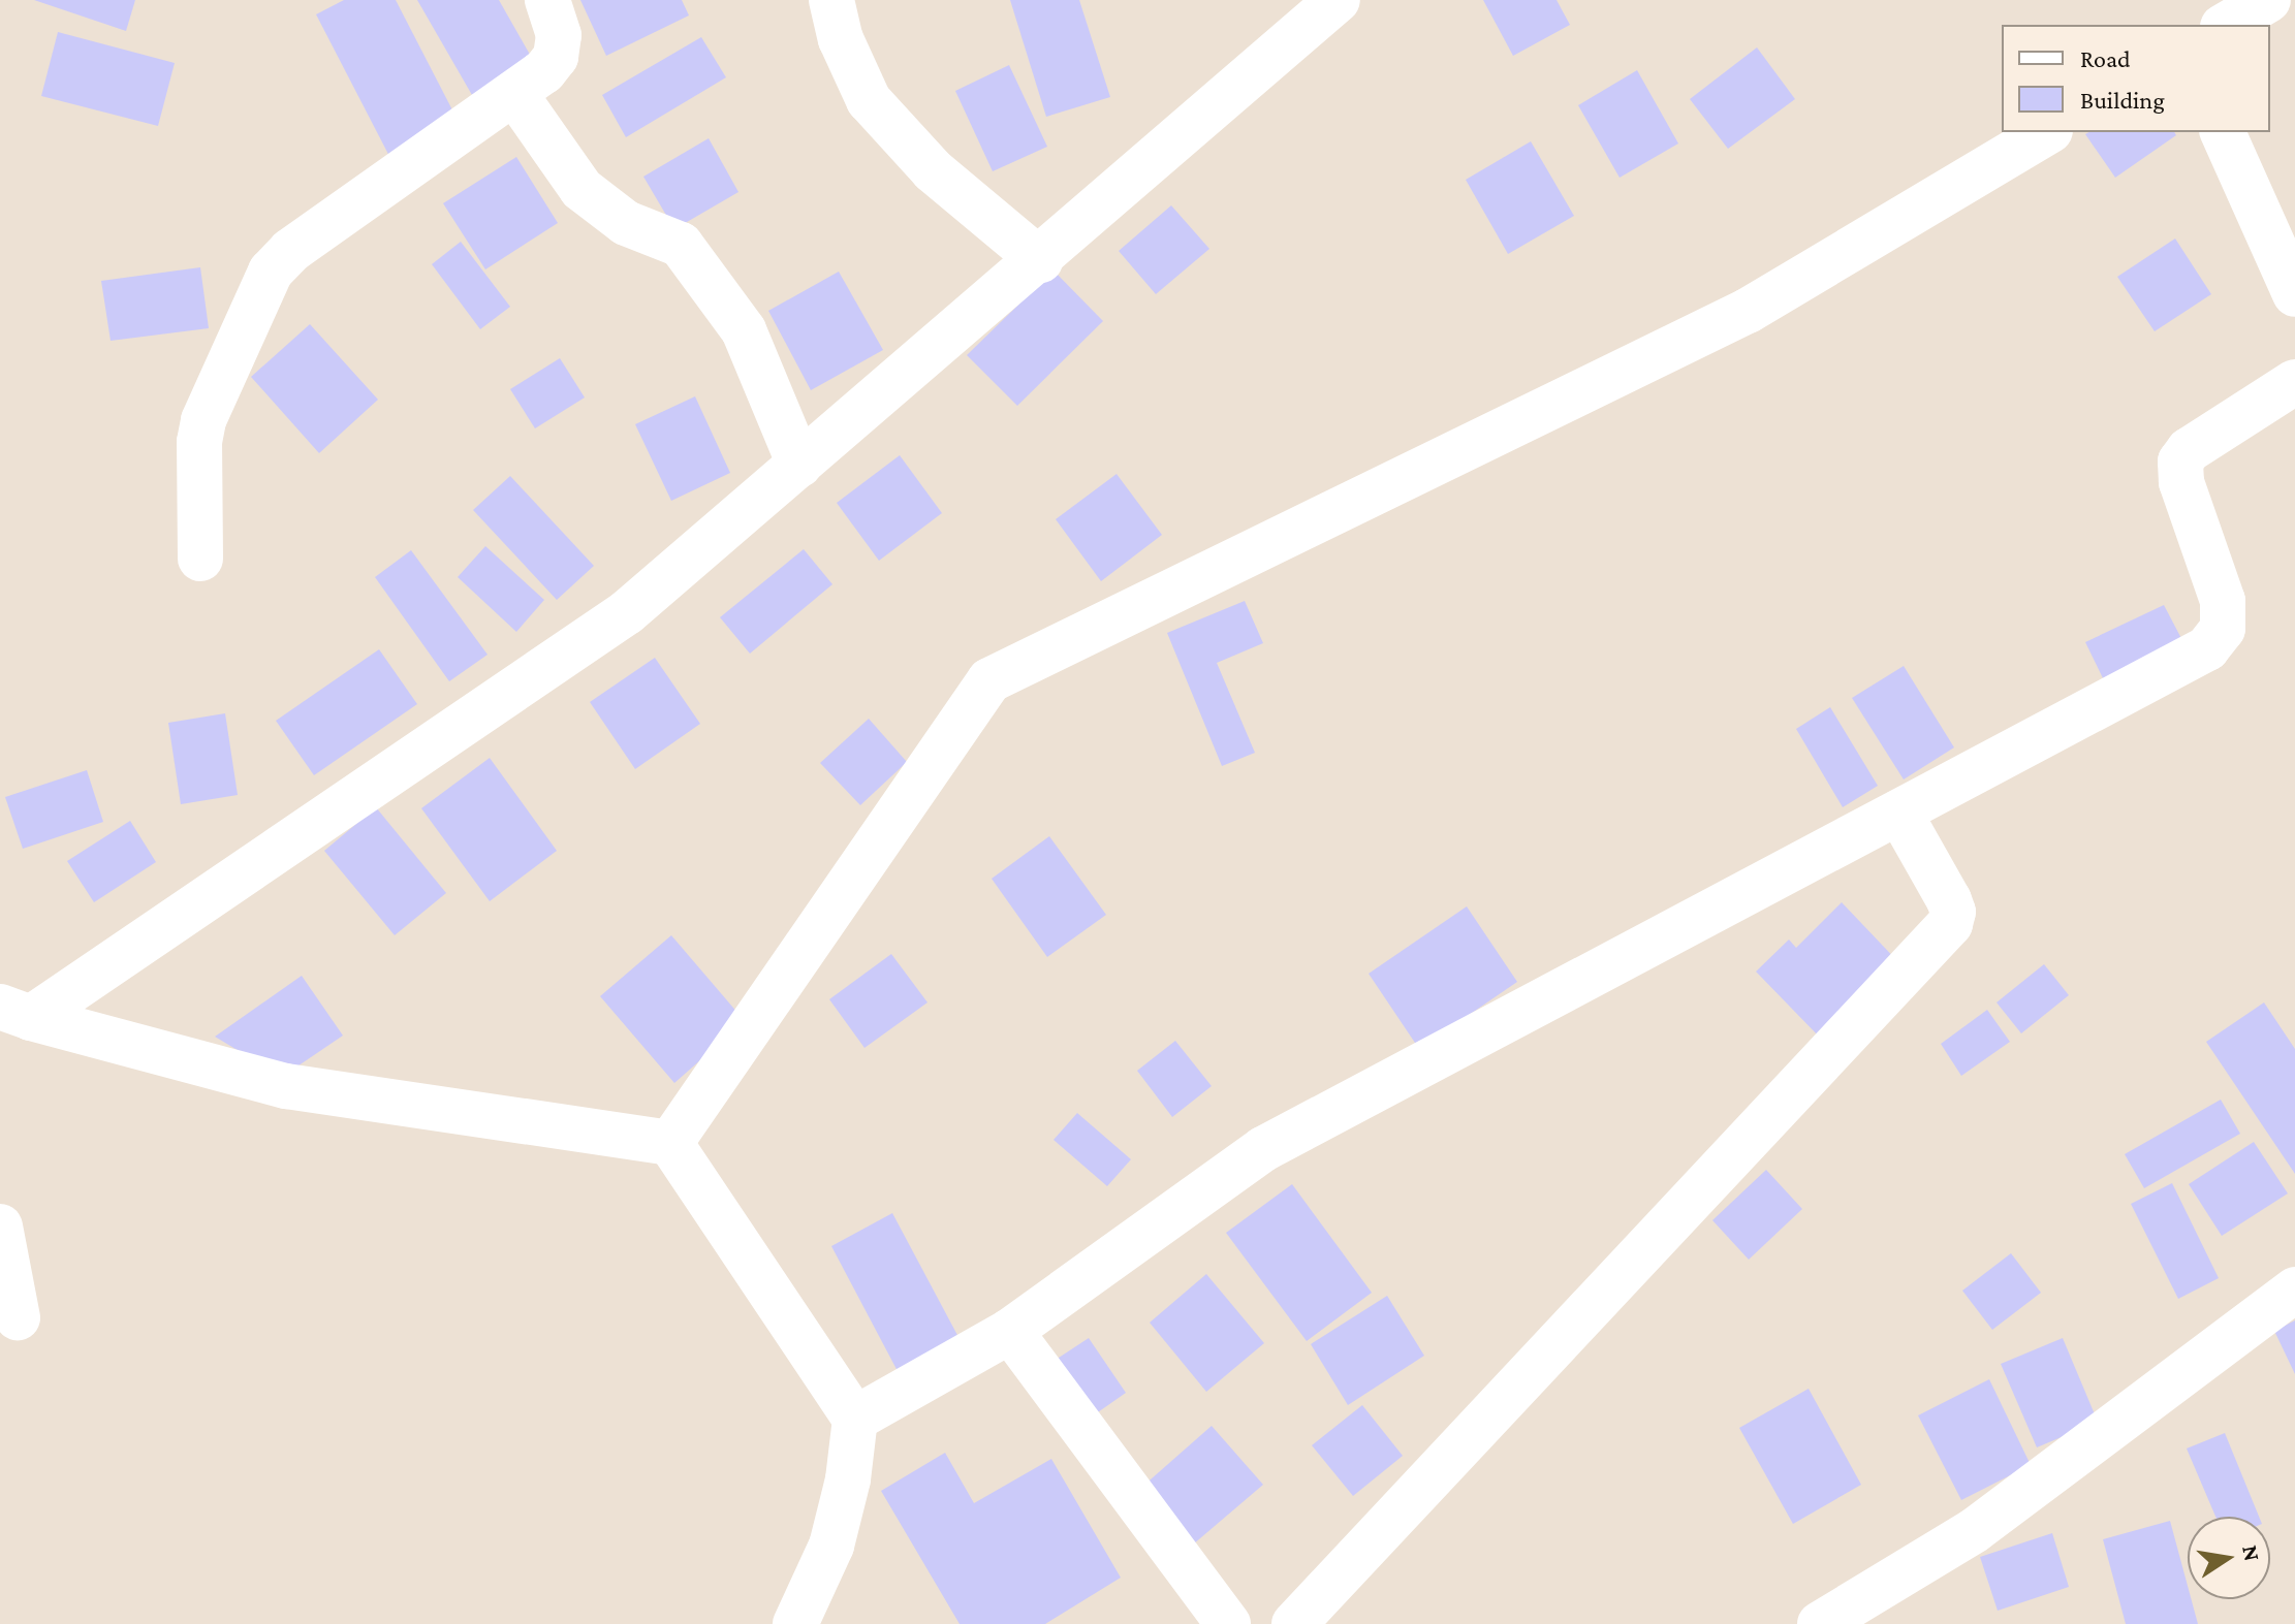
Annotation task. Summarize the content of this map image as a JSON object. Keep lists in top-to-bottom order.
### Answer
{
  "legend": ["Road", "Building"],
  "north": "right"
}
